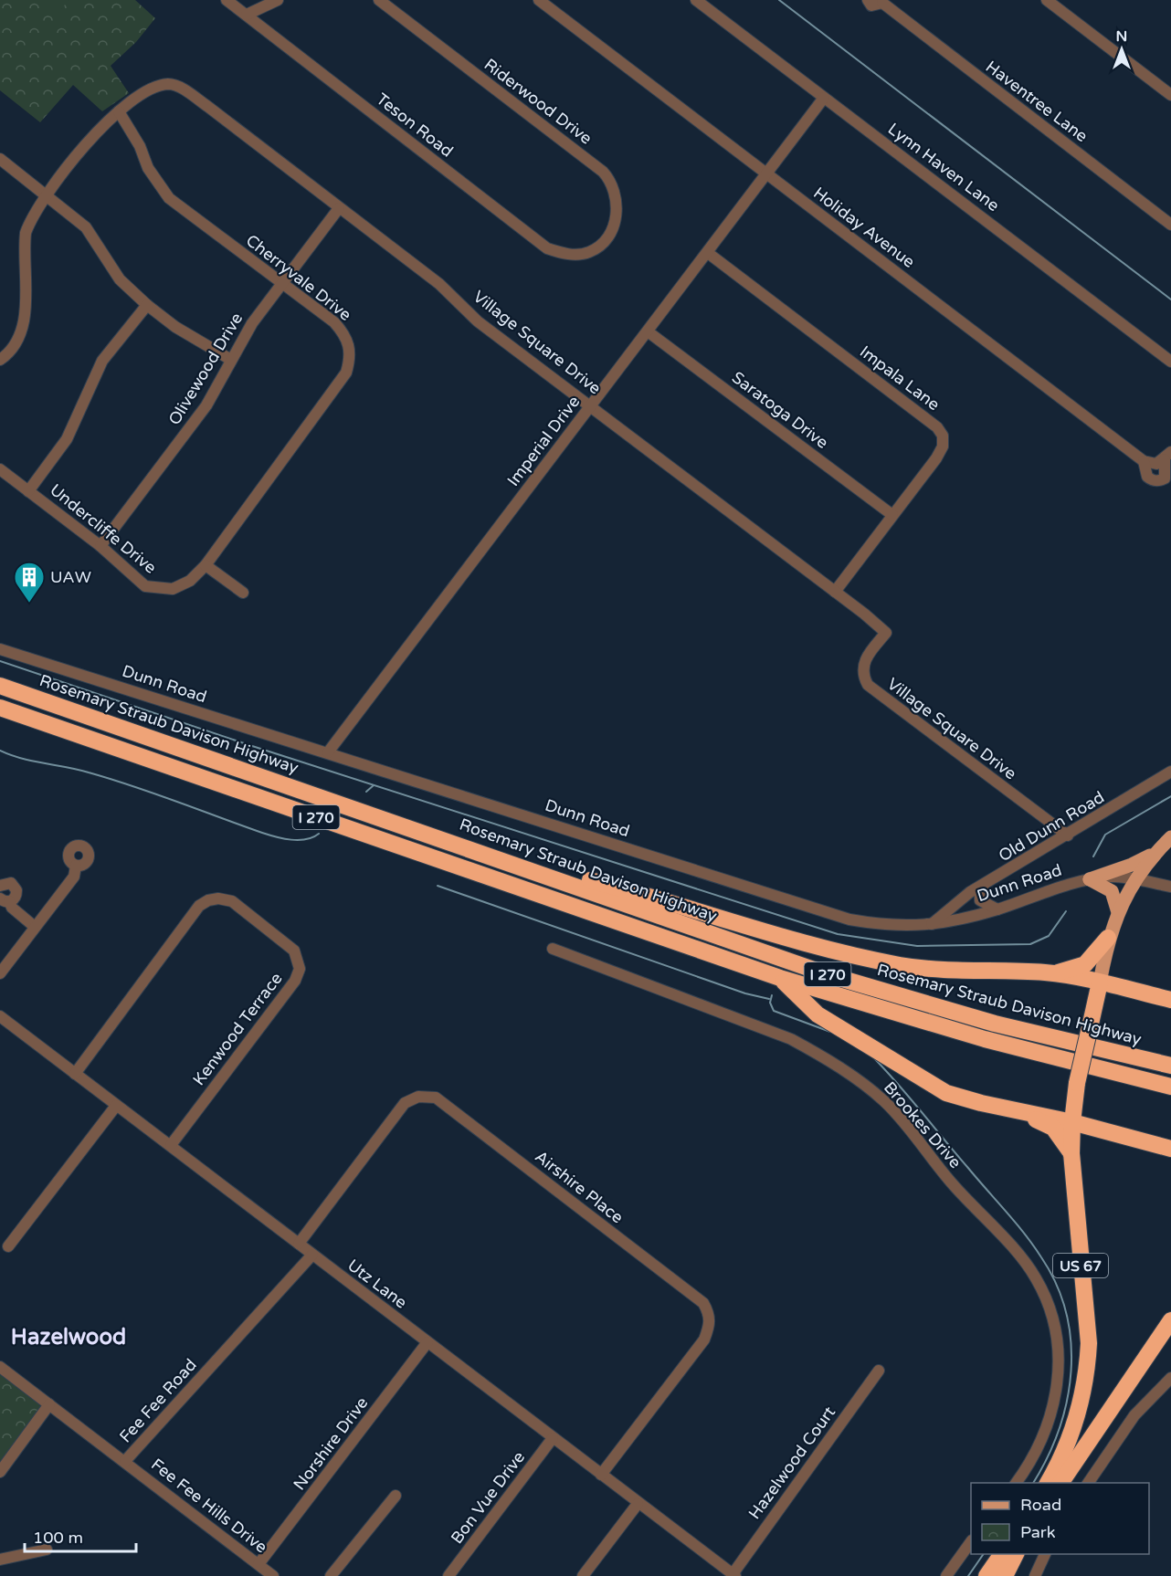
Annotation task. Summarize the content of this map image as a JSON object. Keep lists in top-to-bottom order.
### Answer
{
  "streets": {
    "highway": ["Rosemary Straub Davison Highway", "I 270", "US 67"],
    "street": [
      "Riderwood Drive",
      "Haventree Lane",
      "Teson Road",
      "Lynn Haven Lane",
      "Holiday Avenue",
      "Cherryvale Drive",
      "Village Square Drive",
      "Olivewood Drive",
      "Impala Lane",
      "Saratoga Drive",
      "Imperial Drive",
      "Undercliffe Drive",
      "Dunn Road",
      "Old Dunn Road",
      "Kenwood Terrace",
      "Brookes Drive",
      "Airshire Place",
      "Utz Lane",
      "Fee Fee Road",
      "Norshire Drive",
      "Hazelwood Court",
      "Bon Vue Drive",
      "Fee Fee Hills Drive"
    ]
  },
  "crossings": [
    ["Riderwood Drive", "Teson Road"],
    ["Lynn Haven Lane", "Imperial Drive"],
    ["Holiday Avenue", "Imperial Drive"],
    ["Cherryvale Drive", "Village Square Drive"],
    ["Cherryvale Drive", "Olivewood Drive"],
    ["Cherryvale Drive", "Undercliffe Drive"],
    ["Village Square Drive", "Olivewood Drive"],
    ["Village Square Drive", "Impala Lane"],
    ["Village Square Drive", "Imperial Drive"],
    ["Village Square Drive", "Old Dunn Road"],
    ["Olivewood Drive", "Undercliffe Drive"],
    ["Impala Lane", "Saratoga Drive"],
    ["Impala Lane", "Imperial Drive"],
    ["Saratoga Drive", "Imperial Drive"],
    ["Imperial Drive", "Dunn Road"],
    ["Dunn Road", "Old Dunn Road"],
    ["Dunn Road", "US 67"],
    ["Kenwood Terrace", "Utz Lane"],
    ["Airshire Place", "Utz Lane"],
    ["Utz Lane", "Fee Fee Road"],
    ["Utz Lane", "Norshire Drive"],
    ["Utz Lane", "Hazelwood Court"],
    ["Utz Lane", "Bon Vue Drive"],
    ["Fee Fee Road", "Fee Fee Hills Drive"],
    ["Norshire Drive", "Fee Fee Hills Drive"]
  ],
  "districts": ["Hazelwood"],
  "places": {
    "building": ["UAW"]
  },
  "legend": ["Road", "Park"],
  "scale_bar": "100 m",
  "north": "top"
}
